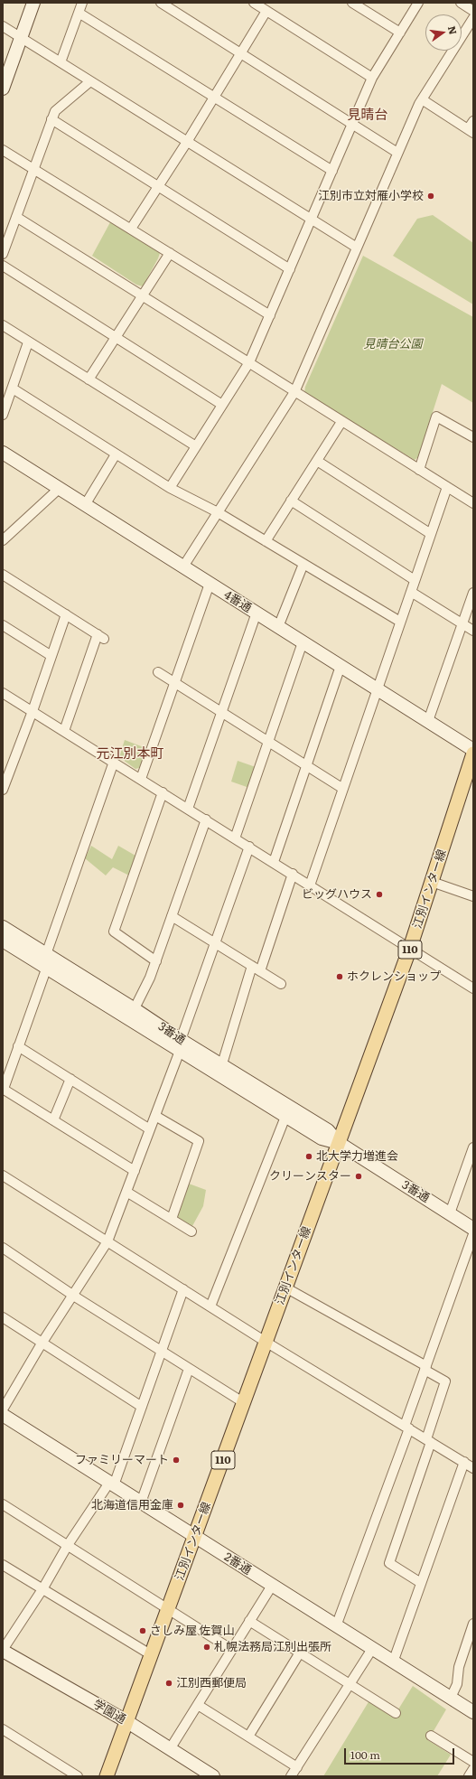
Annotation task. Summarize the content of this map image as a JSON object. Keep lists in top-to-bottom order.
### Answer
{
  "streets": {
    "main road": ["江別インター線", "110"],
    "street": [
      "4番通",
      "3番通",
      "2番通",
      "学園通"
    ]
  },
  "crossings": [
    ["江別インター線", "3番通"],
    ["江別インター線", "2番通"],
    ["江別インター線", "学園通"]
  ],
  "districts": ["見晴台", "元江別本町"],
  "parks": ["見晴台公園"],
  "places": [
    "江別市立対雁小学校",
    "ビッグハウス",
    "ホクレンショップ",
    "北大学力増進会",
    "クリーンスター",
    "ファミリーマート",
    "北海道信用金庫",
    "さしみ屋 佐賀山",
    "札幌法務局江別出張所",
    "江別西郵便局"
  ],
  "scale_bar": "100 m",
  "north": "right"
}
